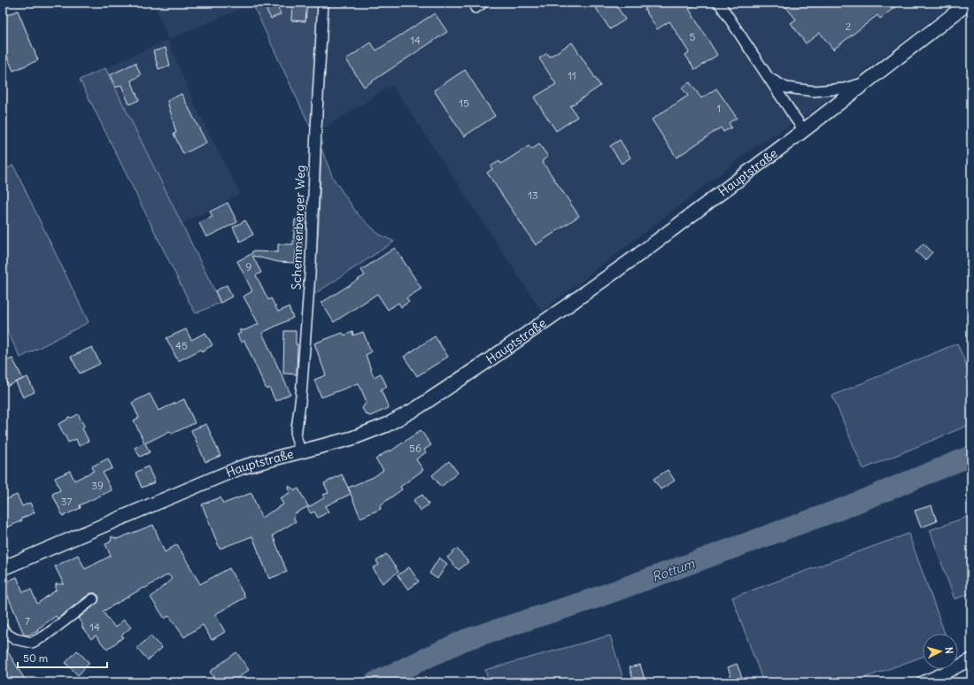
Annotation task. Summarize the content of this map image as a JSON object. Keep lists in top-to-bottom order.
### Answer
{
  "streets": {
    "main road": ["Hauptstraße"],
    "street": ["Schemmerberger Weg"]
  },
  "crossings": [
    ["Hauptstraße", "Schemmerberger Weg"]
  ],
  "water": ["Rottum"],
  "house_numbers": [
    "2",
    "5",
    "14",
    "11",
    "15",
    "1",
    "13",
    "9",
    "45",
    "56",
    "39",
    "37",
    "7",
    "14"
  ],
  "scale_bar": "50 m",
  "north": "right"
}
